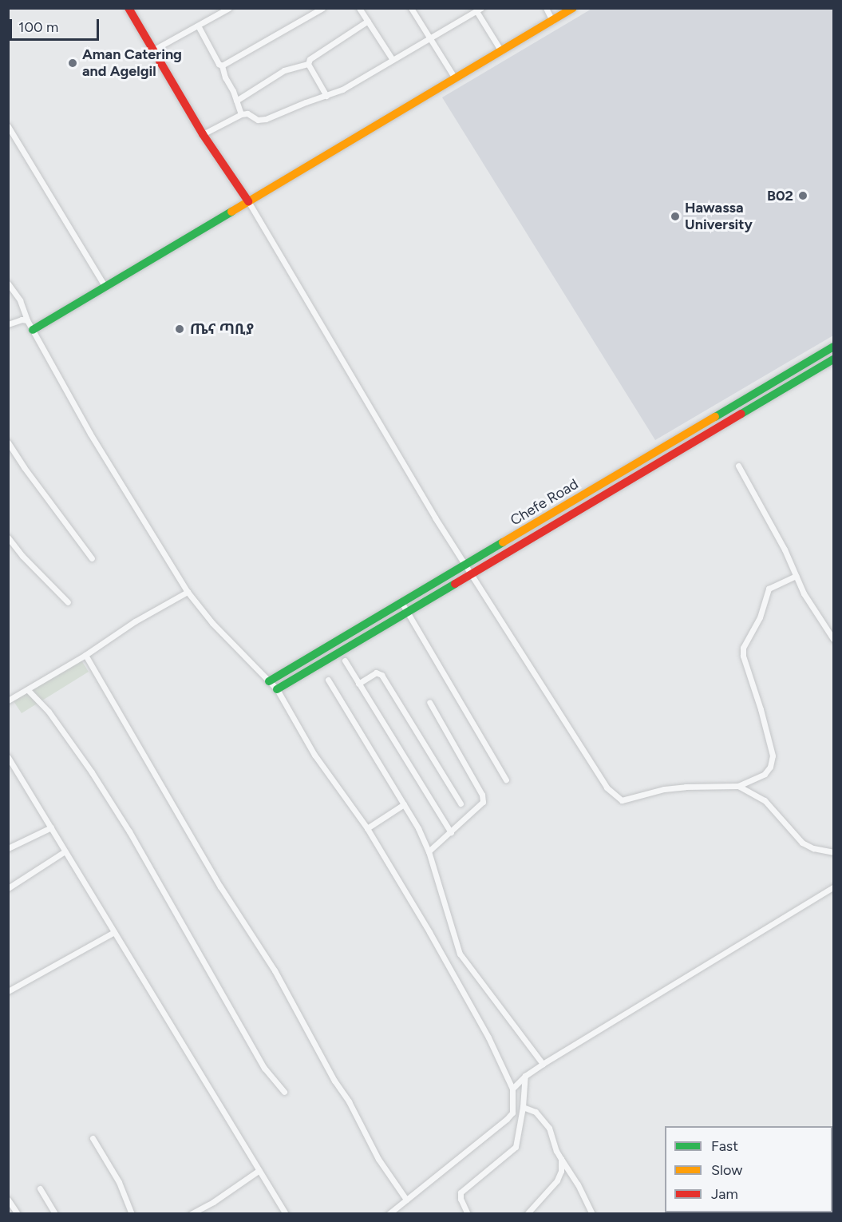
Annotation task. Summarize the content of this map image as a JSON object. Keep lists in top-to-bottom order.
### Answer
{
  "streets": {
    "street": ["Chefe Road"]
  },
  "places": [
    "Aman Catering and Agelgil",
    "B02",
    "Hawassa University",
    "ጤና ጣቢያ"
  ],
  "legend": ["Fast", "Slow", "Jam"],
  "scale_bar": "100 m"
}
